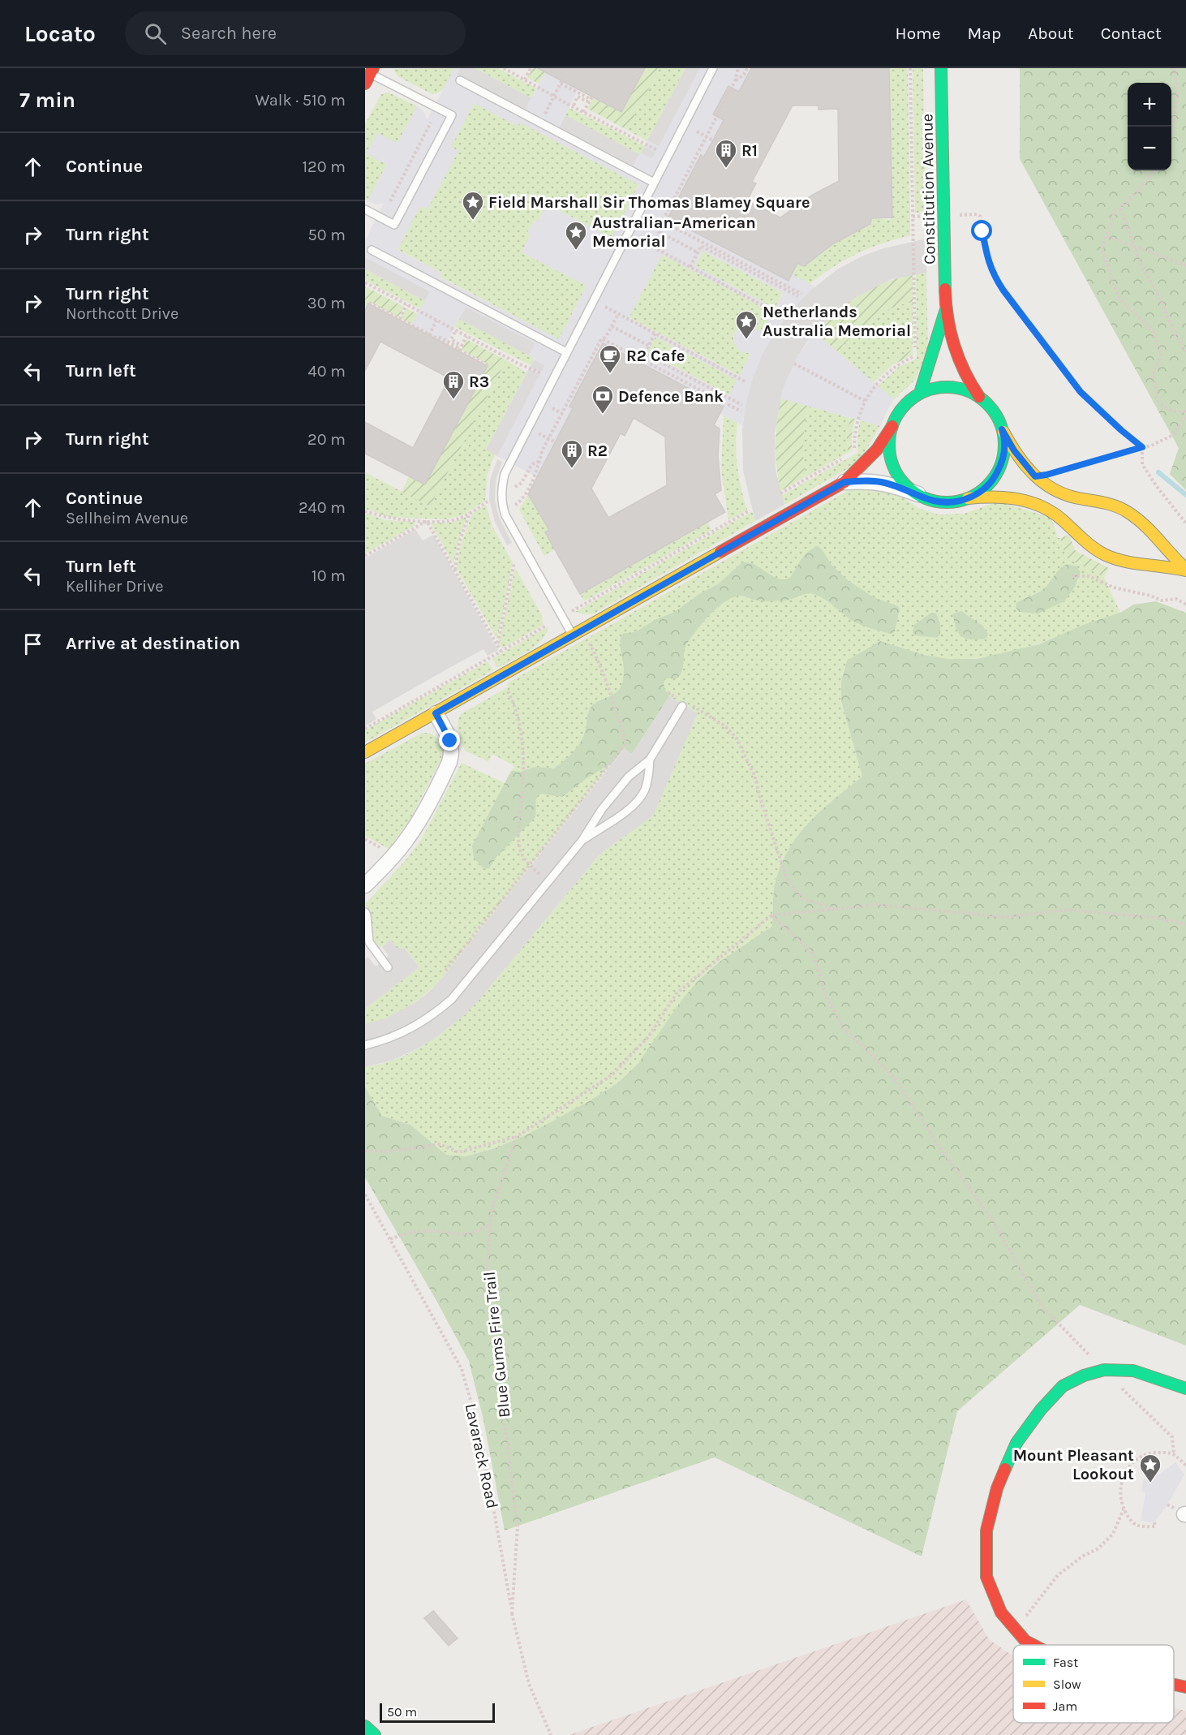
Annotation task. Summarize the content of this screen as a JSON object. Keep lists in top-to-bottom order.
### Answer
{
  "streets": {
    "street": ["Constitution Avenue"],
    "path": ["Blue Gums Fire Trail", "Lavarack Road"]
  },
  "crossings": [
    ["Blue Gums Fire Trail", "Lavarack Road"]
  ],
  "places": {
    "building": ["R1", "R3", "R2"],
    "place": [
      "Field Marshall Sir Thomas Blamey Square",
      "Australian–American Memorial",
      "Netherlands Australia Memorial",
      "Mount Pleasant Lookout"
    ],
    "cafe": ["R2 Cafe"],
    "bank": ["Defence Bank"]
  },
  "legend": ["Fast", "Slow", "Jam"],
  "scale_bar": "50 m",
  "page": {
    "header": "Locato",
    "search": "Search here",
    "nav": [
      "Home",
      "Map",
      "About",
      "Contact"
    ],
    "heading": ["7 min", "Walk · 510 m"],
    "map_buttons": ["+", "−"],
    "list": [
      ["Continue", "120 m"],
      ["Turn right", "50 m"],
      ["Turn right", "Northcott Drive", "30 m"],
      ["Turn left", "40 m"],
      ["Turn right", "20 m"],
      ["Continue", "Sellheim Avenue", "240 m"],
      ["Turn left", "Kelliher Drive", "10 m"],
      "Arrive at destination"
    ],
    "scale": "50 m"
  }
}
